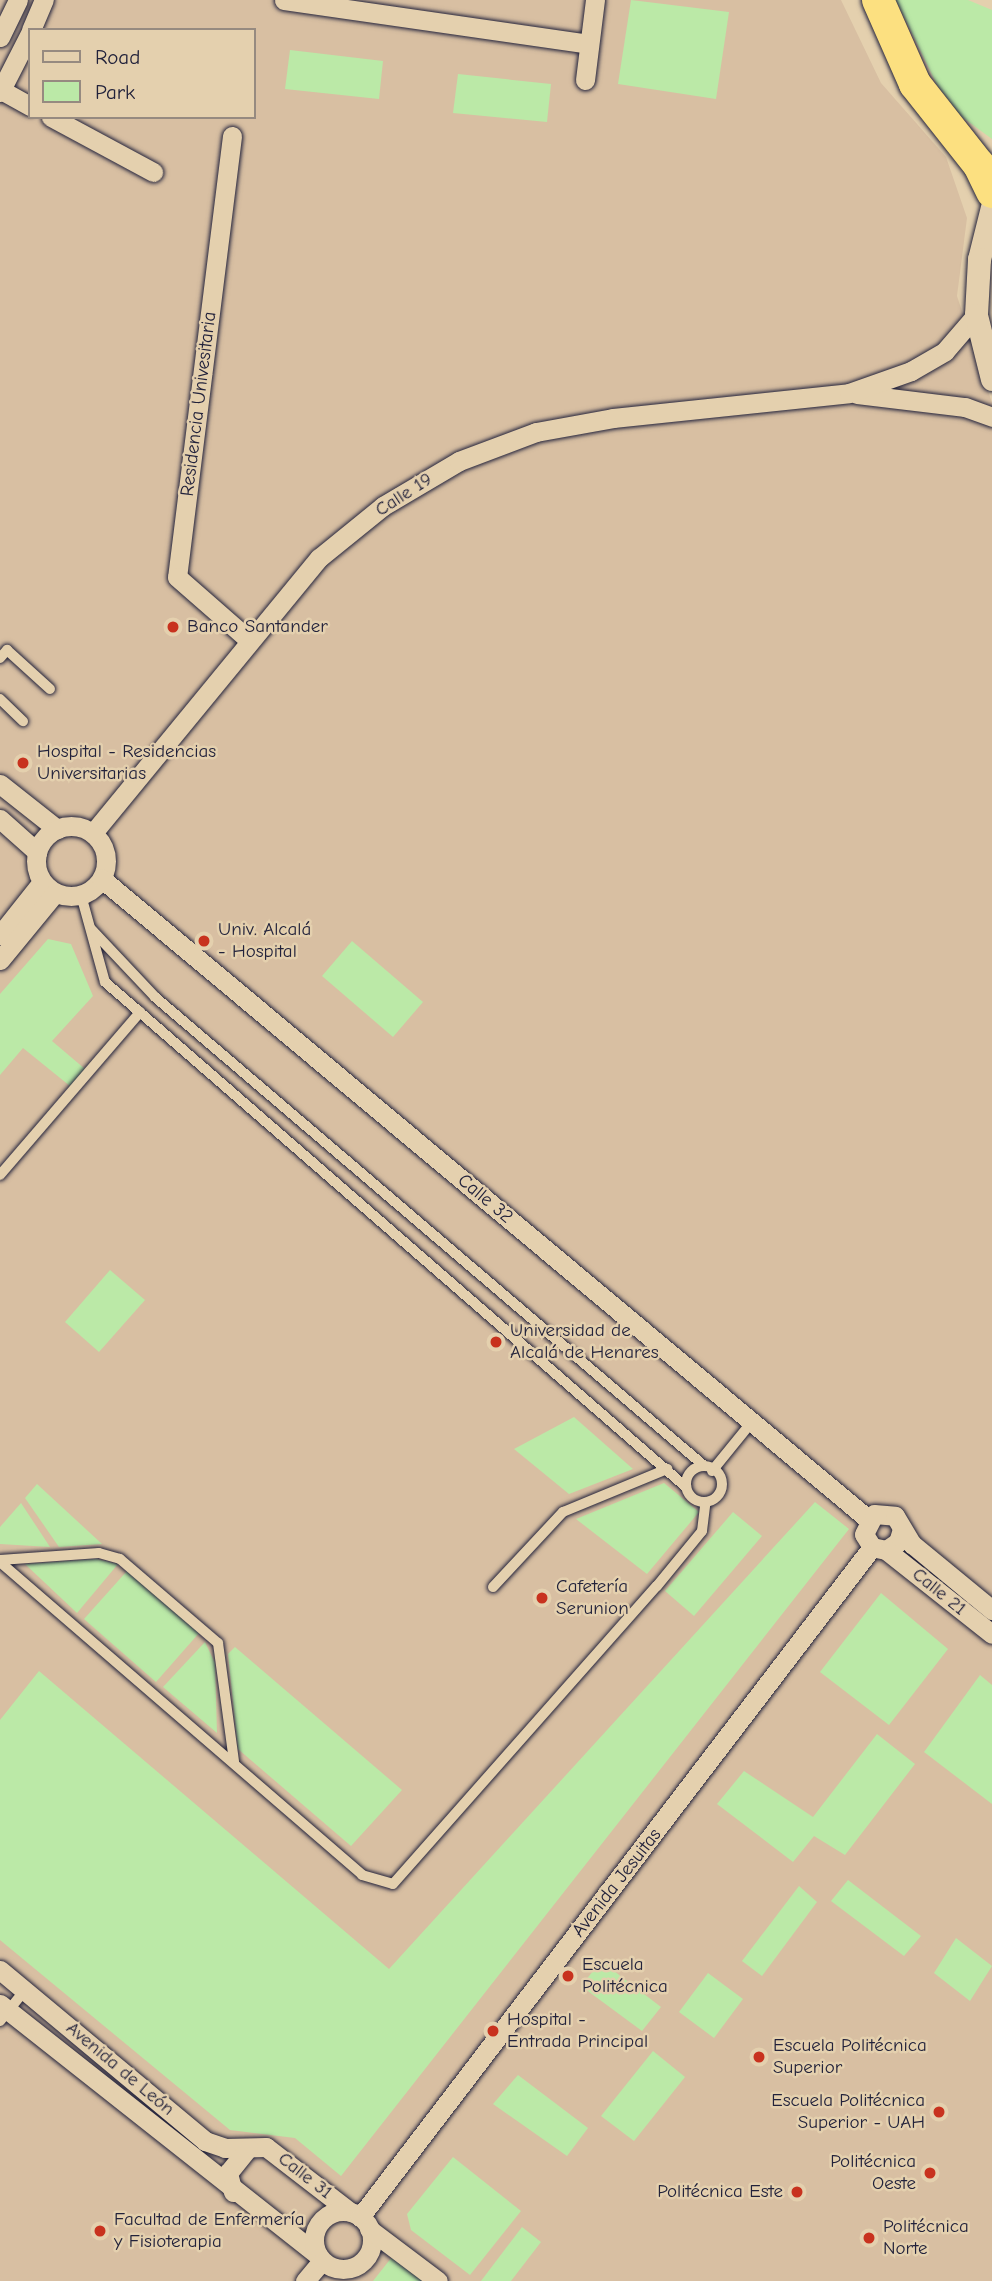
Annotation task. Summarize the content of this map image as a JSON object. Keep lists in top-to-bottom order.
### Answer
{
  "streets": {
    "street": [
      "Residencia Univesitaria",
      "Calle 19",
      "Calle 32",
      "Calle 21",
      "Avenida Jesuitas",
      "Avenida de León",
      "Calle 31"
    ]
  },
  "crossings": [
    ["Residencia Univesitaria", "Calle 19"],
    ["Calle 19", "Calle 32"],
    ["Calle 32", "Calle 21"],
    ["Calle 32", "Avenida Jesuitas"],
    ["Calle 21", "Avenida Jesuitas"],
    ["Avenida Jesuitas", "Calle 31"],
    ["Avenida de León", "Calle 31"]
  ],
  "places": [
    "Banco Santander",
    "Hospital - Residencias Universitarias",
    "Univ. Alcalá - Hospital",
    "Universidad de Alcalá de Henares",
    "Cafetería Serunion",
    "Escuela Politécnica",
    "Hospital - Entrada Principal",
    "Escuela Politécnica Superior",
    "Escuela Politécnica Superior - UAH",
    "Politécnica Oeste",
    "Politécnica Este",
    "Facultad de Enfermería y Fisioterapia",
    "Politécnica Norte"
  ],
  "legend": ["Road", "Park"]
}
